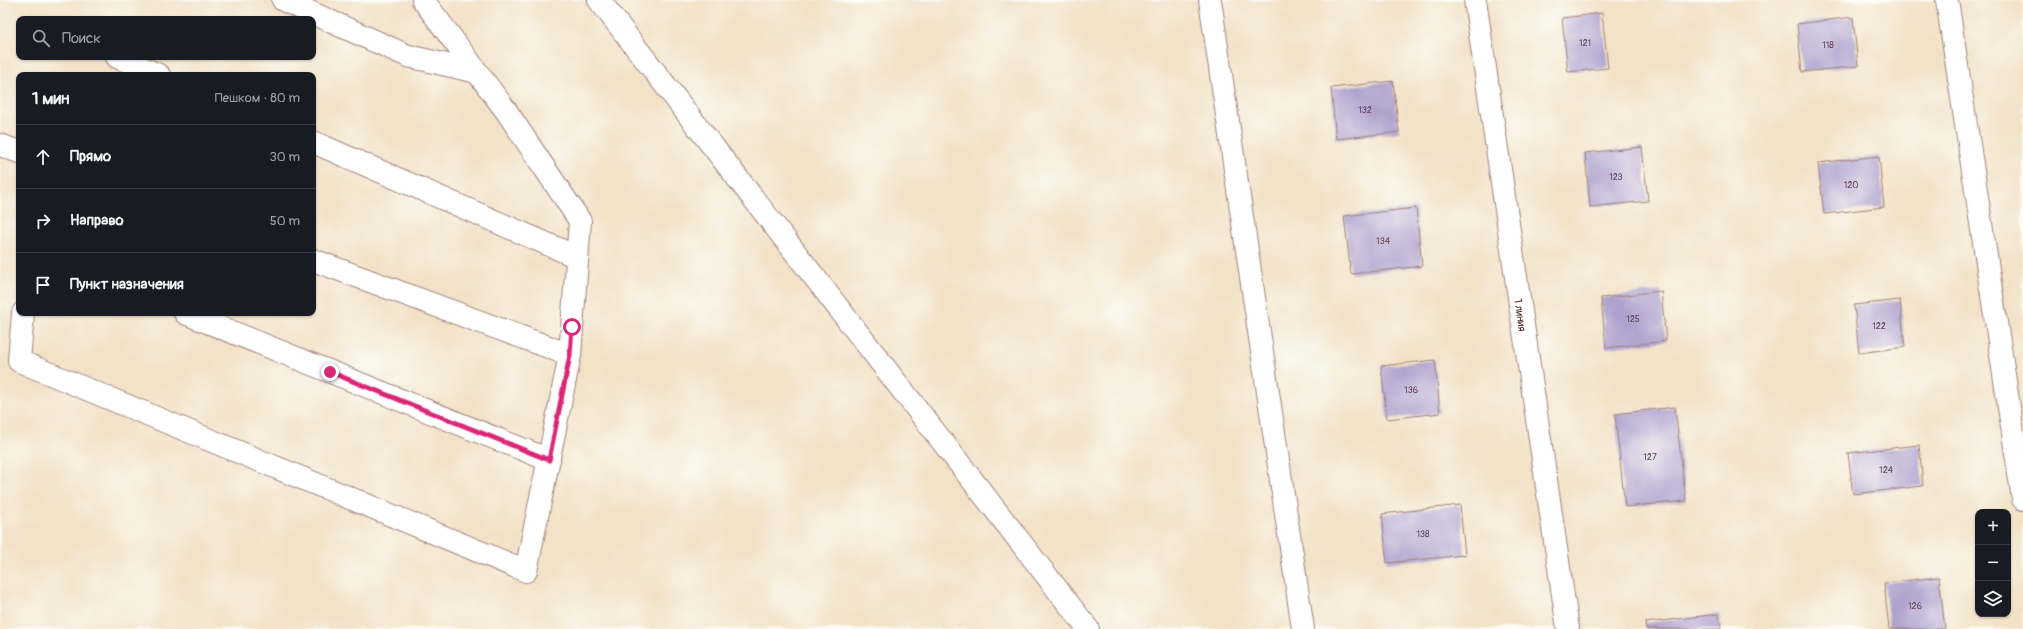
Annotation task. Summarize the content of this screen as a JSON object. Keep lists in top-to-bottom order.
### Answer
{
  "streets": {
    "street": ["1 линия"]
  },
  "house_numbers": [
    "121",
    "118",
    "132",
    "123",
    "120",
    "134",
    "125",
    "122",
    "136",
    "127",
    "124",
    "138",
    "126"
  ],
  "page": {
    "search": "Поиск",
    "heading": ["1 мин", "Пешком · 80 m"],
    "list": [
      ["Прямо", "30 m"],
      ["Направо", "50 m"],
      "Пункт назначения"
    ],
    "map_buttons": ["+", "−"]
  }
}
